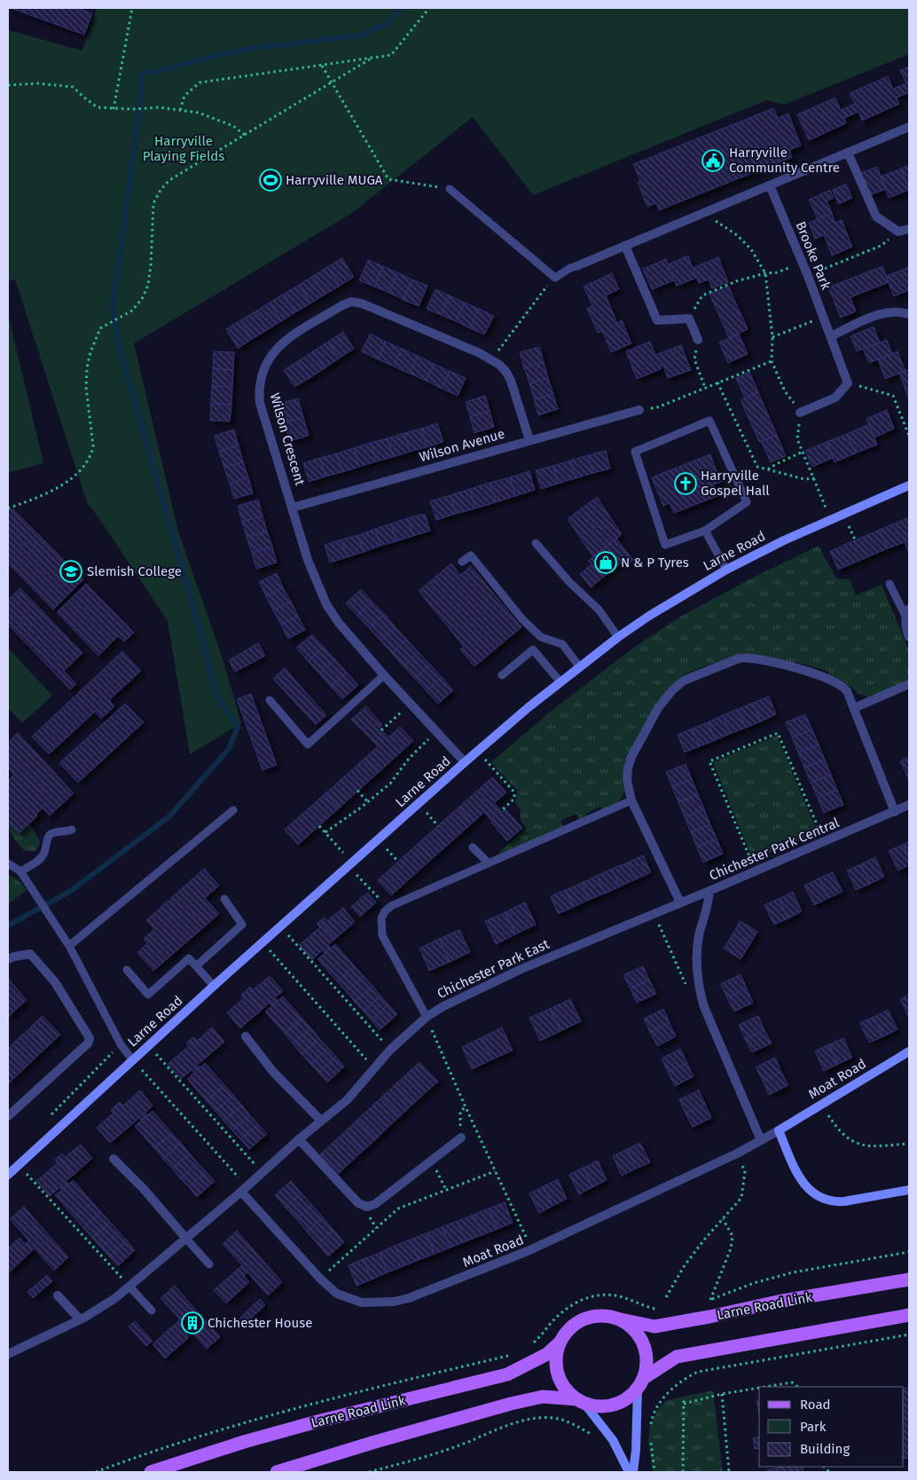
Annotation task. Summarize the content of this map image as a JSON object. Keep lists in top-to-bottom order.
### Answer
{
  "streets": {
    "main road": ["Larne Road Link"],
    "street": [
      "Brooke Park",
      "Wilson Crescent",
      "Wilson Avenue",
      "Larne Road",
      "Chichester Park Central",
      "Chichester Park East",
      "Moat Road"
    ]
  },
  "crossings": [
    ["Wilson Crescent", "Wilson Avenue"],
    ["Wilson Crescent", "Larne Road"],
    ["Chichester Park Central", "Chichester Park East"],
    ["Chichester Park Central", "Moat Road"],
    ["Chichester Park East", "Moat Road"]
  ],
  "parks": ["Harryville Playing Fields"],
  "places": {
    "public building": ["Harryville Community Centre"],
    "sports": ["Harryville MUGA"],
    "church": ["Harryville Gospel Hall"],
    "shop": ["N & P Tyres"],
    "school or university": ["Slemish College"],
    "building": ["Chichester House"]
  },
  "legend": ["Road", "Park", "Building"]
}
